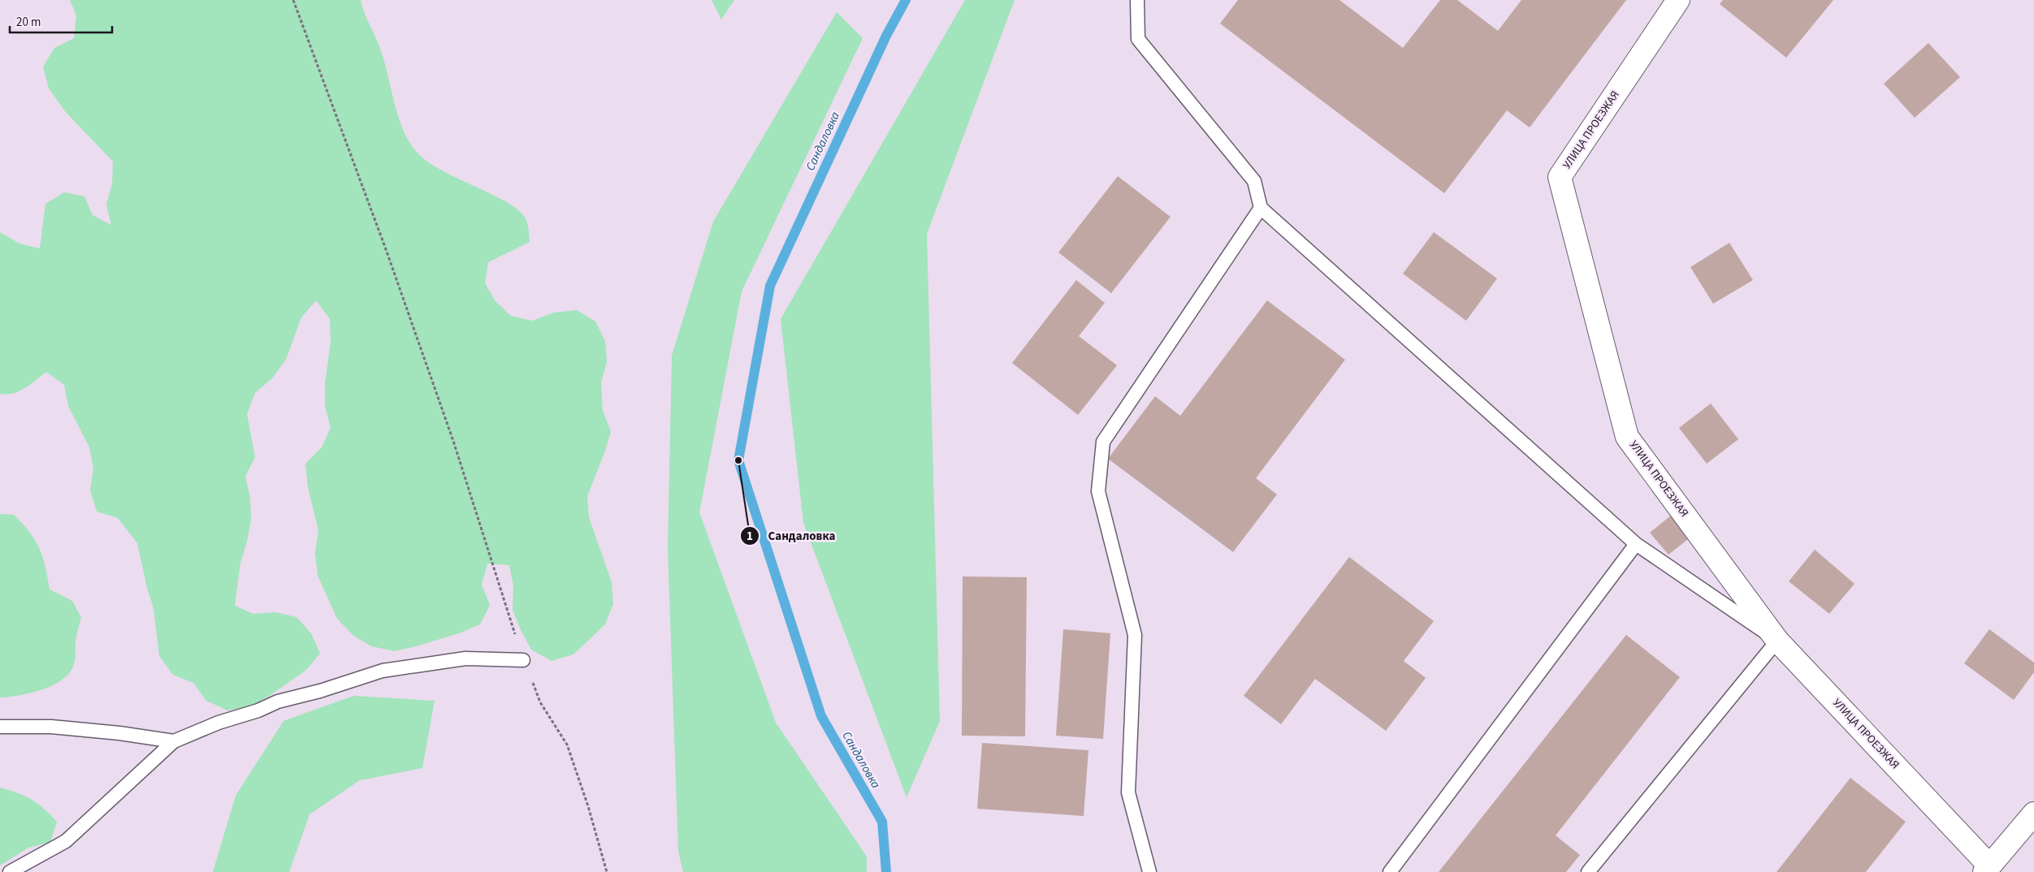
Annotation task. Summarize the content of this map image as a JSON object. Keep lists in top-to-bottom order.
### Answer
{
  "streets": {
    "street": ["УЛИЦА ПРОЕЗЖАЯ"]
  },
  "water": ["Сандаловка"],
  "places": ["Сандаловка"],
  "scale_bar": "20 m"
}
